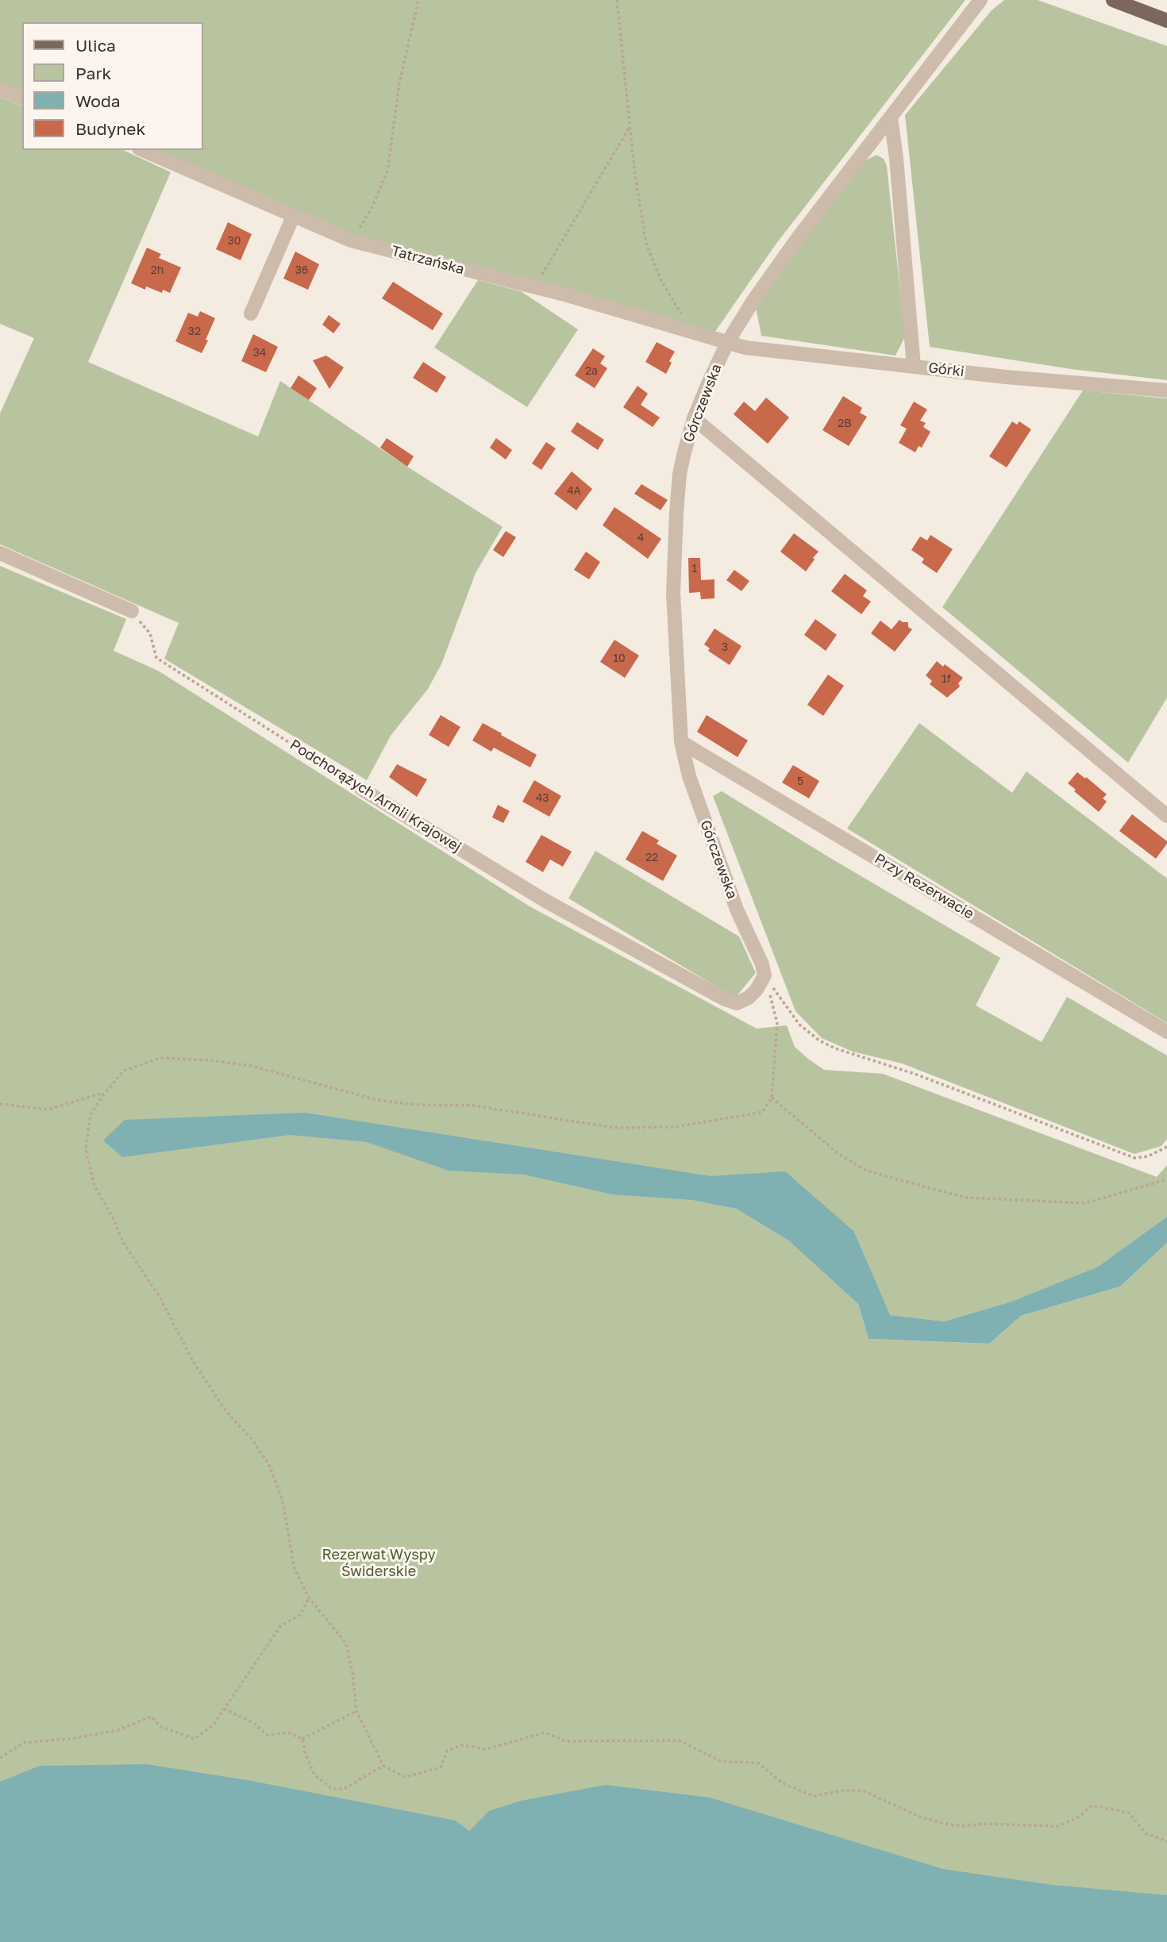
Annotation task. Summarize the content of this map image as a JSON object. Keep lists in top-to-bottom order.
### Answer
{
  "streets": {
    "street": [
      "Tatrzańska",
      "Górki",
      "Górczewska",
      "Podchorążych Armii Krajowej",
      "Przy Rezerwacie"
    ]
  },
  "crossings": [
    ["Tatrzańska", "Górki"],
    ["Tatrzańska", "Górczewska"],
    ["Górki", "Górczewska"],
    ["Górczewska", "Podchorążych Armii Krajowej"],
    ["Górczewska", "Przy Rezerwacie"]
  ],
  "parks": ["Rezerwat Wyspy Świderskie"],
  "house_numbers": [
    "30",
    "2h",
    "36",
    "32",
    "34",
    "2a",
    "2B",
    "4A",
    "4",
    "1",
    "3",
    "10",
    "1f",
    "5",
    "43",
    "22"
  ],
  "legend": [
    "Ulica",
    "Park",
    "Woda",
    "Budynek"
  ]
}
